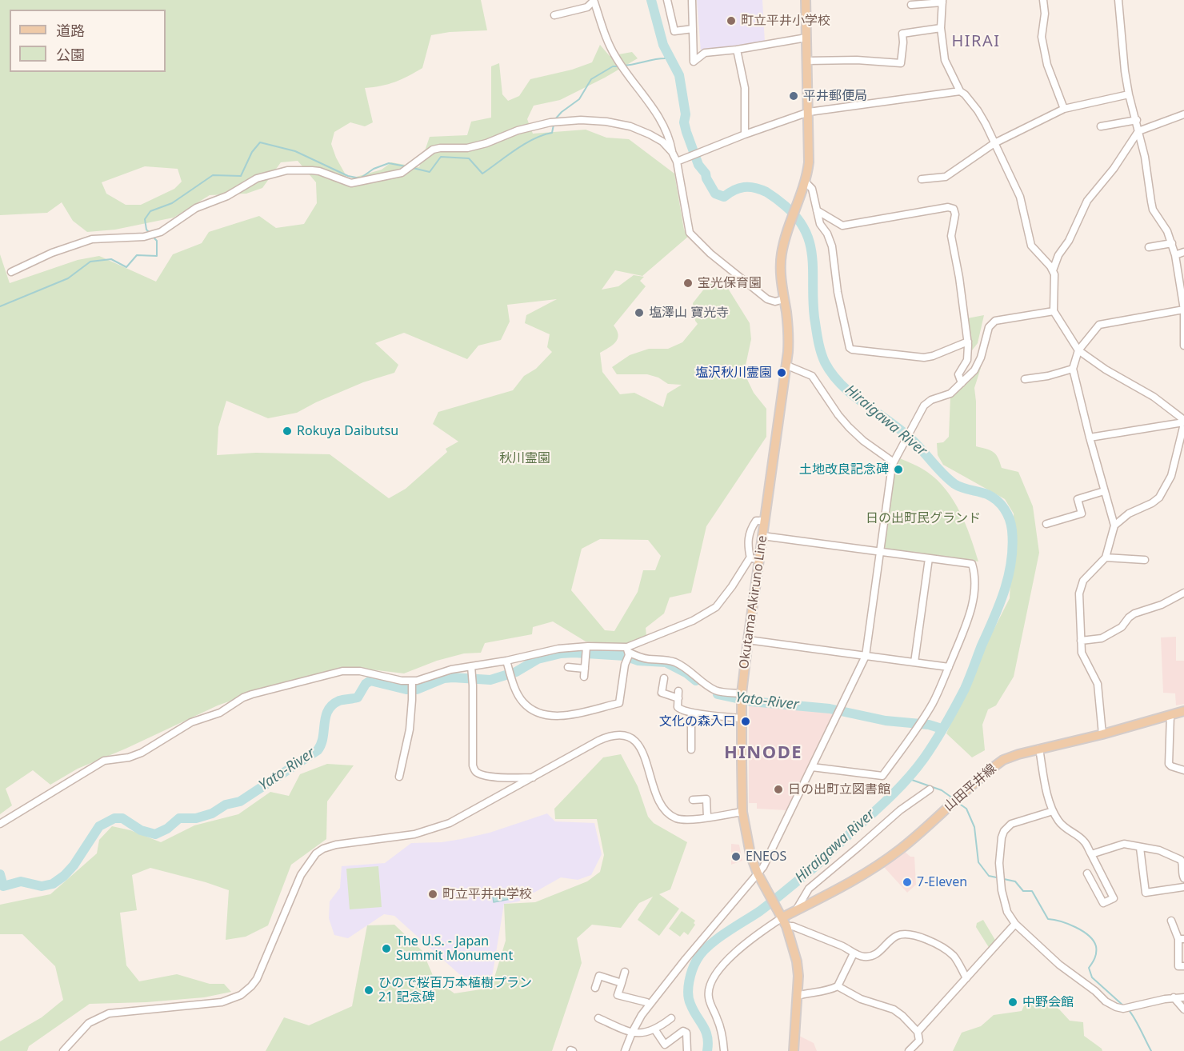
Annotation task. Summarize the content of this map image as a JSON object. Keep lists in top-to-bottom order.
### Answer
{
  "streets": {
    "main road": ["Okutama Akiruno Line", "山田平井線"]
  },
  "crossings": [
    ["Okutama Akiruno Line", "山田平井線"]
  ],
  "districts": ["HIRAI", "HINODE"],
  "water": ["Hiraigawa River", "Yato-River"],
  "parks": ["秋川霊園", "日の出町民グランド"],
  "places": [
    "町立平井小学校",
    "平井郵便局",
    "宝光保育園",
    "塩澤山 寶光寺",
    "塩沢秋川霊園",
    "Rokuya Daibutsu",
    "土地改良記念碑",
    "文化の森入口",
    "日の出町立図書館",
    "ENEOS",
    "7-Eleven",
    "町立平井中学校",
    "The U.S. - Japan Summit Monument",
    "ひので桜百万本植樹プラン 21 記念碑",
    "中野会館"
  ],
  "legend": ["道路", "公園"]
}
